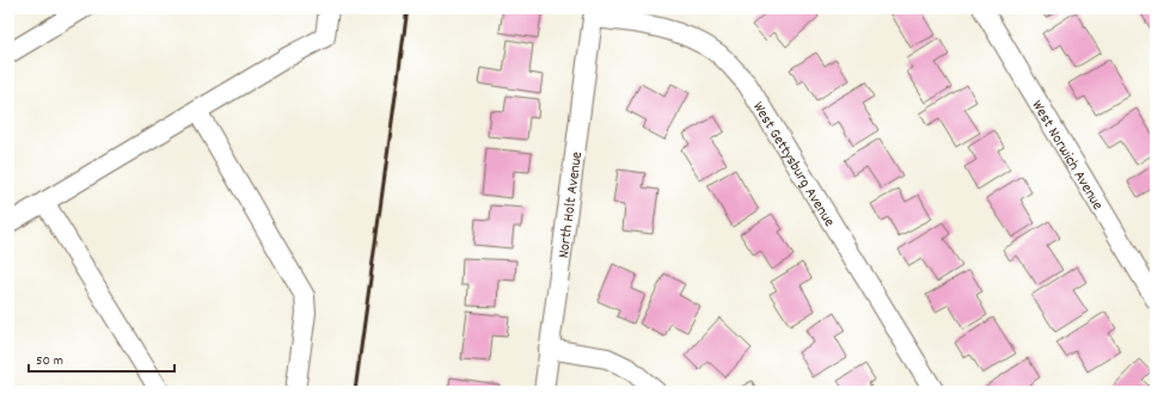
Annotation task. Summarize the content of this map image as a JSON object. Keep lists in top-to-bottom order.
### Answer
{
  "streets": {
    "street": ["West Norwich Avenue", "West Gettysburg Avenue", "North Holt Avenue"]
  },
  "crossings": [
    ["West Gettysburg Avenue", "North Holt Avenue"]
  ],
  "scale_bar": "50 m"
}
